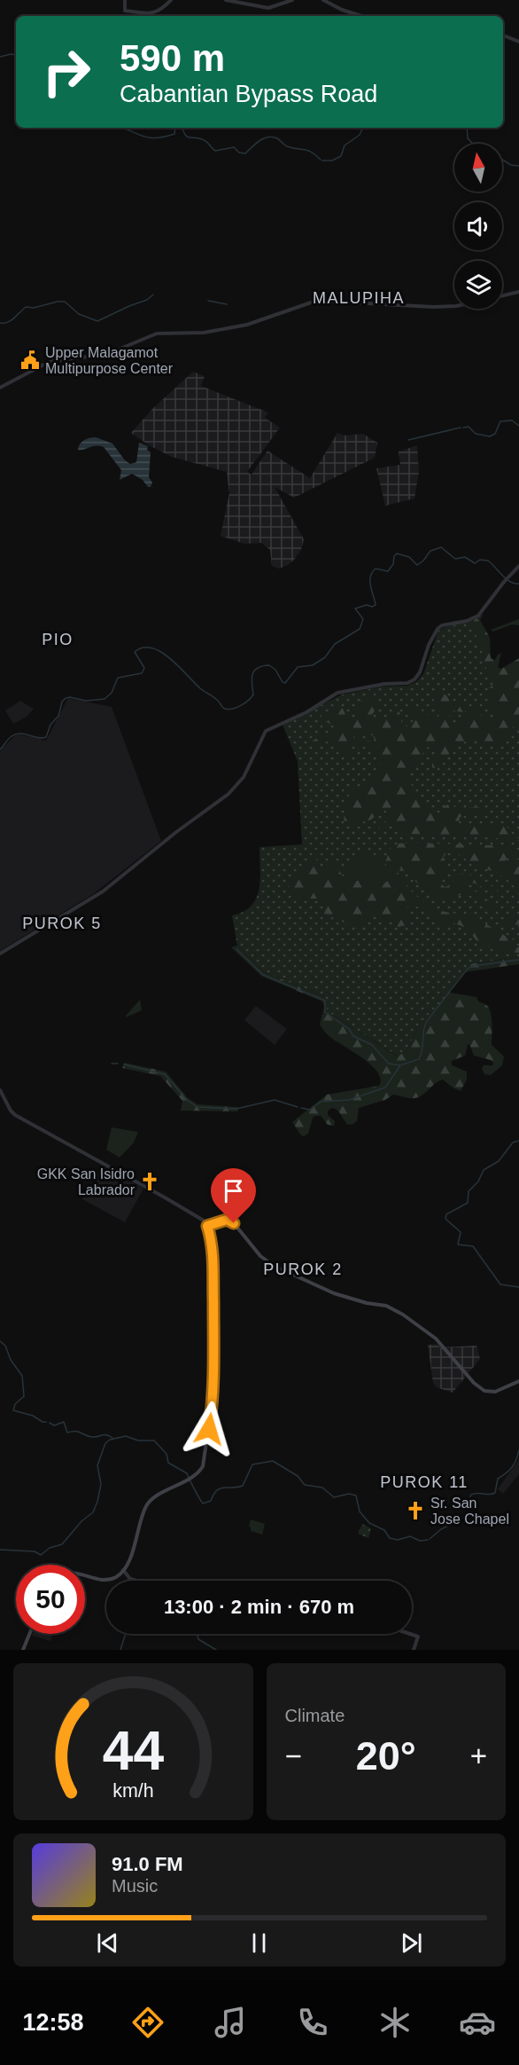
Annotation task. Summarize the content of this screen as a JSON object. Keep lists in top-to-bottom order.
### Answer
{
  "districts": [
    "MALUPIHA",
    "PIO",
    "PUROK 5",
    "PUROK 2",
    "PUROK 11"
  ],
  "places": {
    "public building": ["Upper Malagamot Multipurpose Center"],
    "church": ["GKK San Isidro Labrador", "Sr. San Jose Chapel"]
  },
  "north": "top",
  "page": {
    "turn": ["590 m", "Cabantian Bypass Road"],
    "limit": "50",
    "trip": "13:00 · 2 min · 670 m",
    "tile": "Climate",
    "heat": ["−", "20°", "+"],
    "song": ["91.0 FM", "Music"],
    "tabs": "12:58",
    "gauge": ["44", "km/h"]
  }
}
